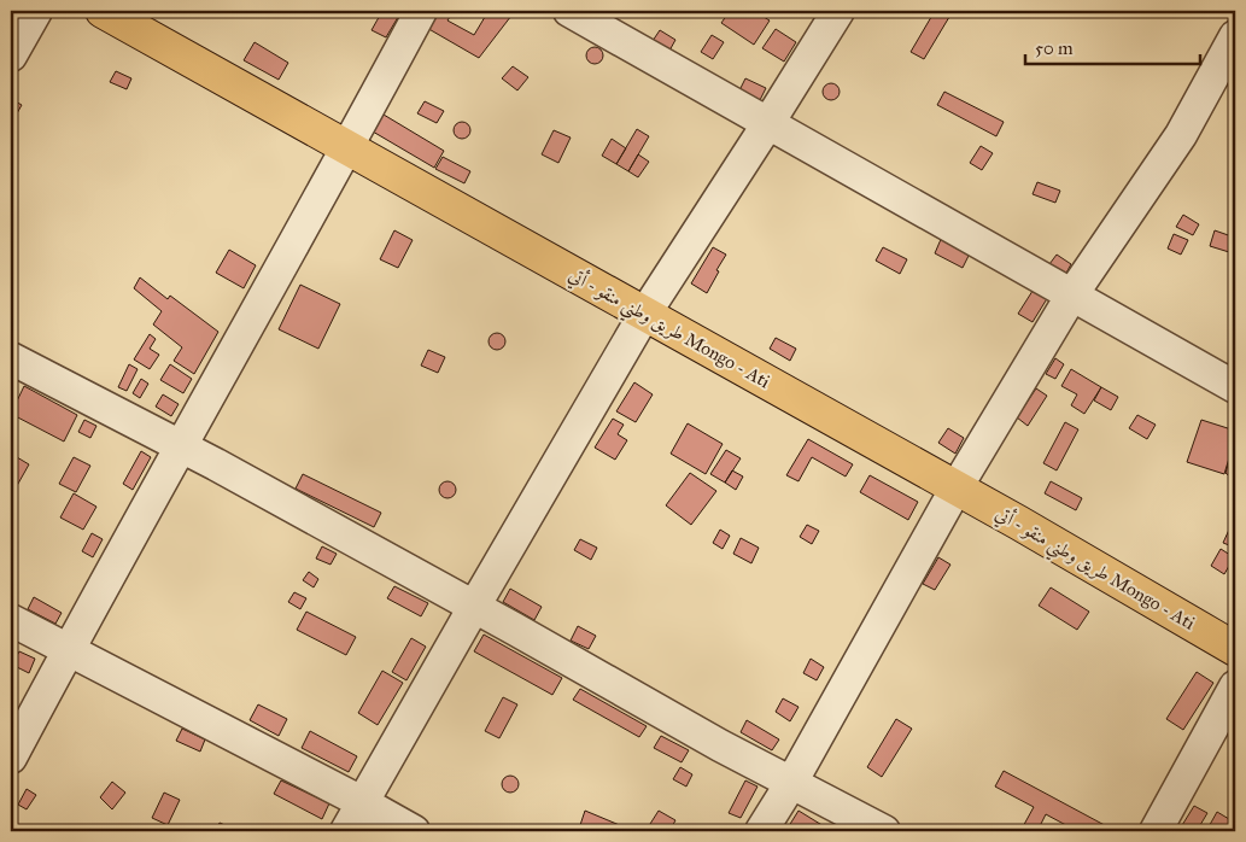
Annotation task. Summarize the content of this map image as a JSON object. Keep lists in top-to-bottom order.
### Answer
{
  "streets": {
    "main road": ["طريق وطني منقو - أتي Mongo - Ati"]
  },
  "scale_bar": "50 m"
}
